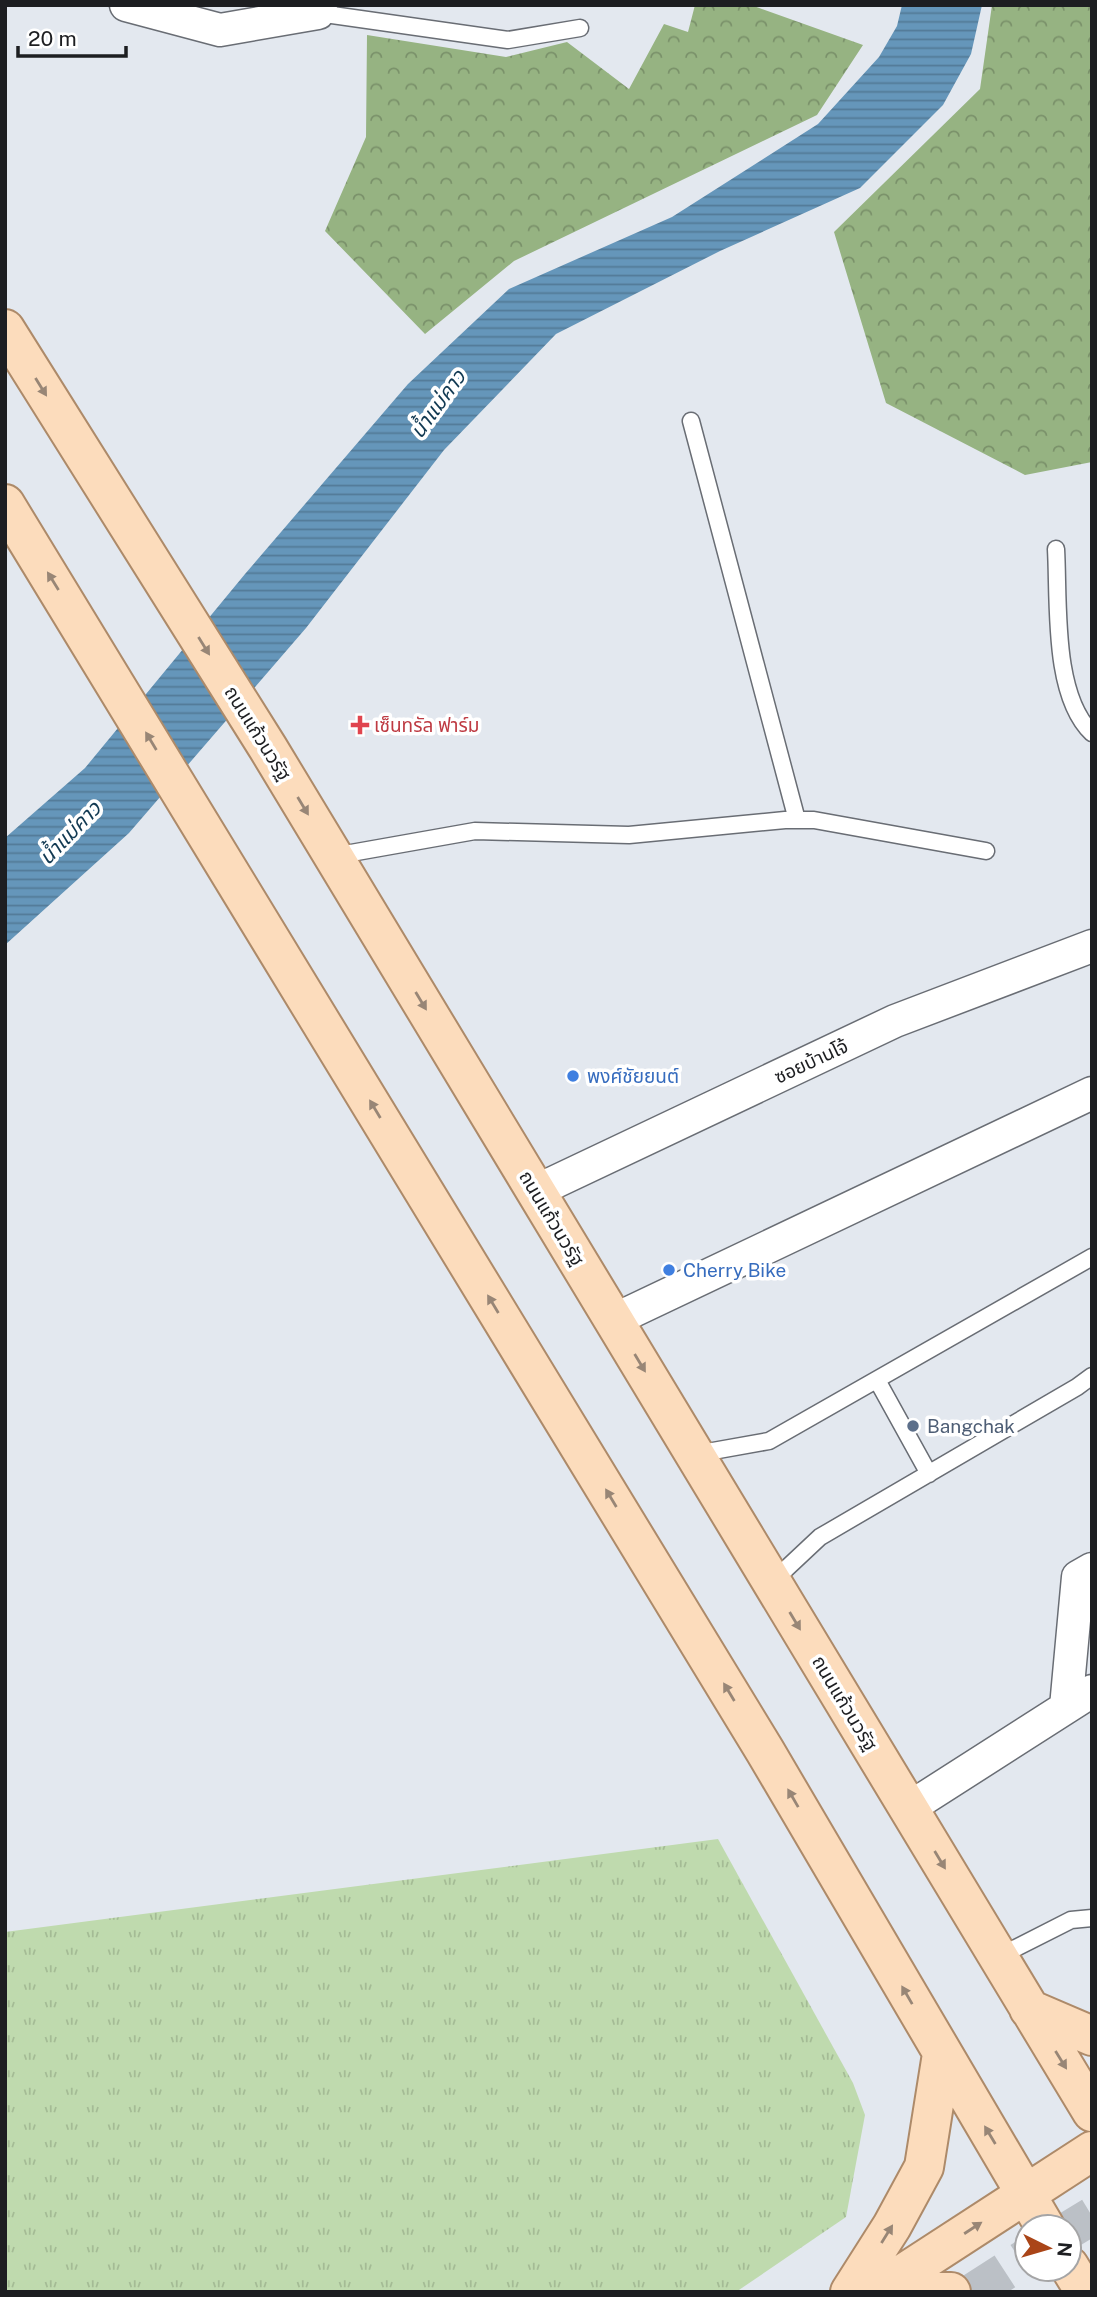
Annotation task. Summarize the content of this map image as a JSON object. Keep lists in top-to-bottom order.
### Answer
{
  "streets": {
    "main road": ["ถนนแก้วนวรัฐ"],
    "street": ["ซอยบ้านโจ้"]
  },
  "crossings": [
    ["ถนนแก้วนวรัฐ", "ซอยบ้านโจ้"]
  ],
  "water": ["น้ำแม่คาว"],
  "places": {
    "health": ["เซ็นทรัล ฟาร์ม"],
    "other": ["พงศ์ชัยยนต์", "Cherry Bike", "Bangchak"]
  },
  "scale_bar": "20 m",
  "north": "right"
}
